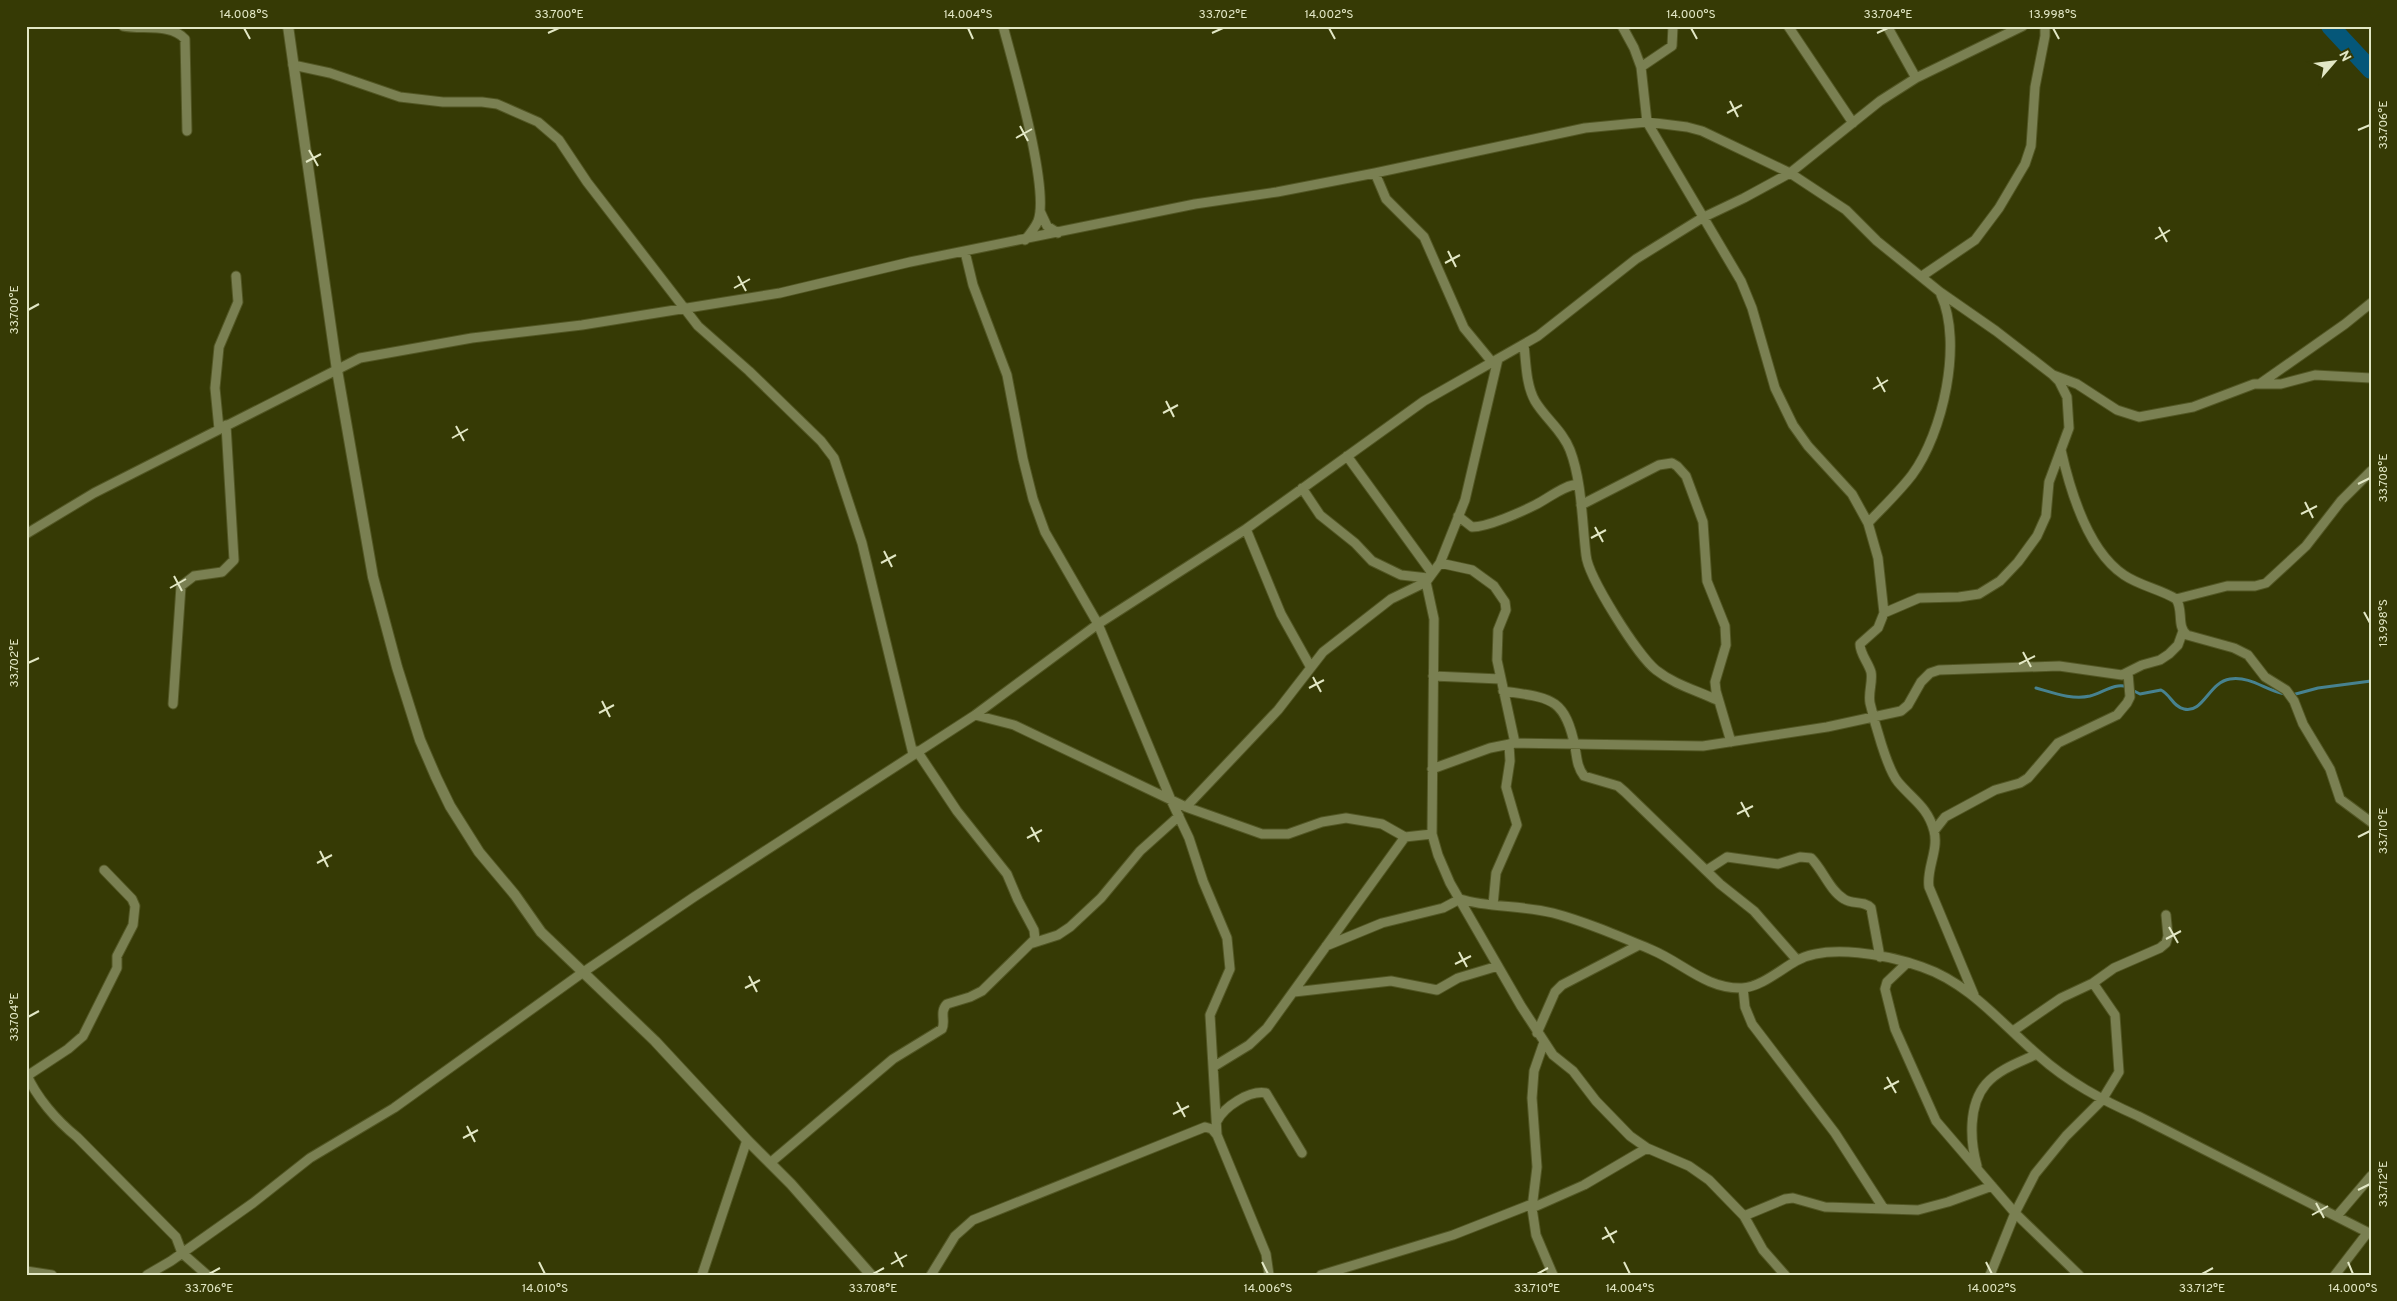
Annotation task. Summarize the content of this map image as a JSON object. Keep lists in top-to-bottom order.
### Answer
{
  "north": "top right",
  "coordinates": [
    "14.008°S",
    "33.700°E",
    "14.004°S",
    "33.702°E",
    "14.002°S",
    "14.000°S",
    "33.704°E",
    "13.998°S",
    "33.706°E",
    "33.708°E",
    "33.710°E",
    "33.712°E",
    "14.010°S",
    "14.006°S"
  ]
}
